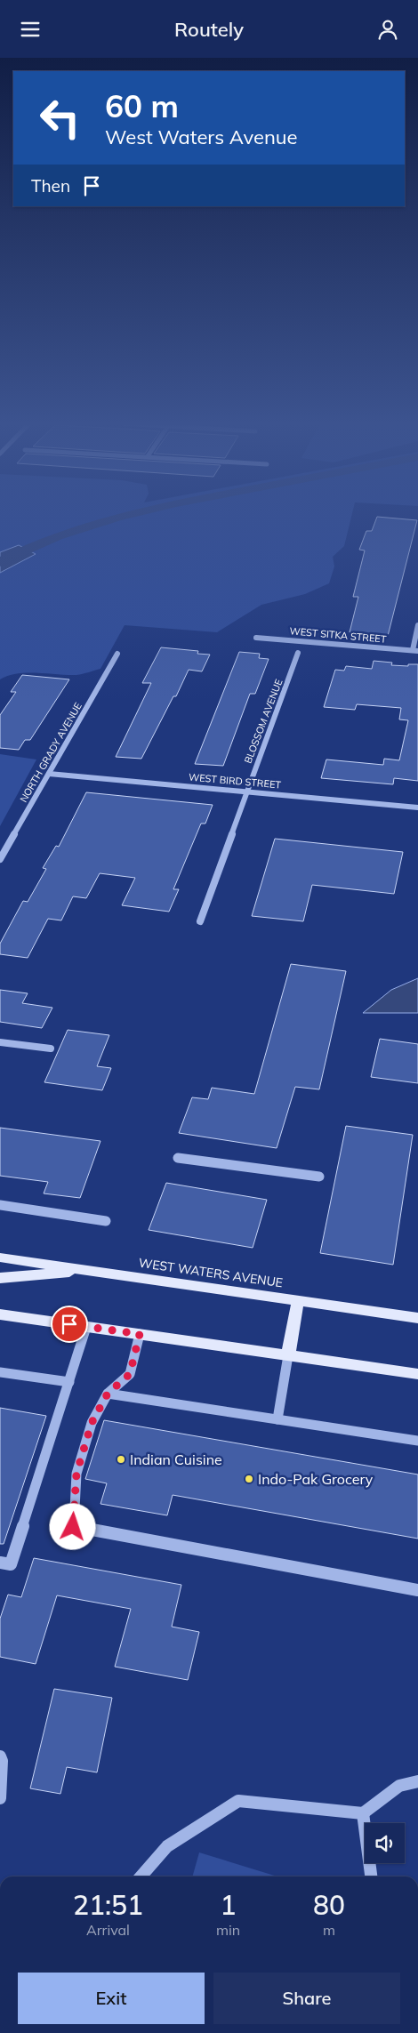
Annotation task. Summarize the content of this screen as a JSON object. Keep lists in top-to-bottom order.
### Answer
{
  "streets": {
    "main road": ["WEST WATERS AVENUE"],
    "street": [
      "WEST SITKA STREET",
      "BLOSSOM AVENUE",
      "NORTH GRADY AVENUE",
      "WEST BIRD STREET"
    ]
  },
  "crossings": [
    ["BLOSSOM AVENUE", "WEST BIRD STREET"],
    ["NORTH GRADY AVENUE", "WEST BIRD STREET"]
  ],
  "places": ["Indian Cuisine", "Indo-Pak Grocery"],
  "page": {
    "header": "Routely",
    "turn": ["60 m", "West Waters Avenue"],
    "then": "Then",
    "eta": [
      "21:51",
      "Arrival",
      "1",
      "min",
      "80",
      "m"
    ],
    "buttons": ["Exit", "Share"]
  }
}
